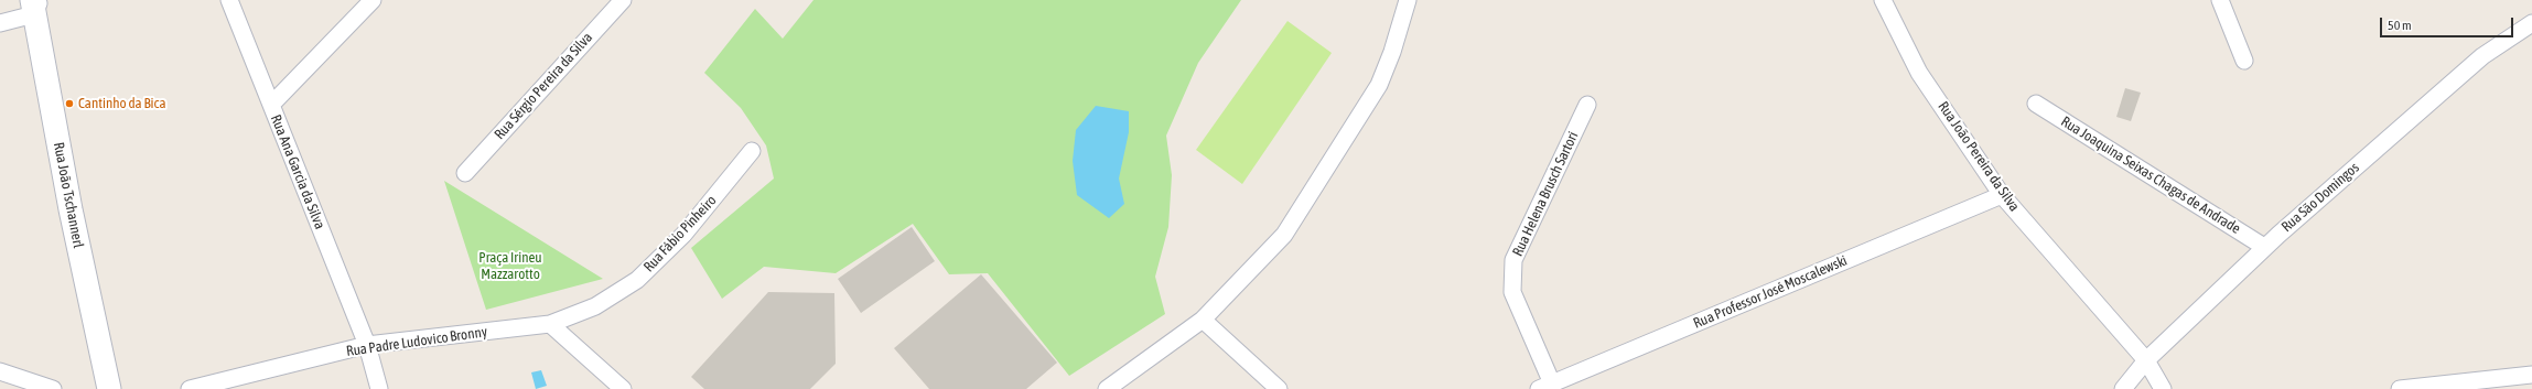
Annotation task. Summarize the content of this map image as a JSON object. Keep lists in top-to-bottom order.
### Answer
{
  "streets": {
    "main road": ["Rua João Tschannerl"],
    "street": [
      "Rua Sérgio Pereira da Silva",
      "Rua João Pereira da Silva",
      "Rua Ana Garcia da Silva",
      "Rua Joaquina Seixas Chagas de Andrade",
      "Rua Helena Brusch Sartori",
      "Rua São Domingos",
      "Rua Fábio Pinheiro",
      "Rua Professor José Moscalewski",
      "Rua Padre Ludovico Bronny"
    ]
  },
  "crossings": [
    ["Rua João Pereira da Silva", "Rua São Domingos"],
    ["Rua João Pereira da Silva", "Rua Professor José Moscalewski"],
    ["Rua Ana Garcia da Silva", "Rua Padre Ludovico Bronny"],
    ["Rua Joaquina Seixas Chagas de Andrade", "Rua São Domingos"],
    ["Rua Helena Brusch Sartori", "Rua Professor José Moscalewski"],
    ["Rua Fábio Pinheiro", "Rua Padre Ludovico Bronny"]
  ],
  "parks": ["Praça Irineu Mazzarotto"],
  "places": ["Cantinho da Bica"],
  "scale_bar": "50 m"
}
